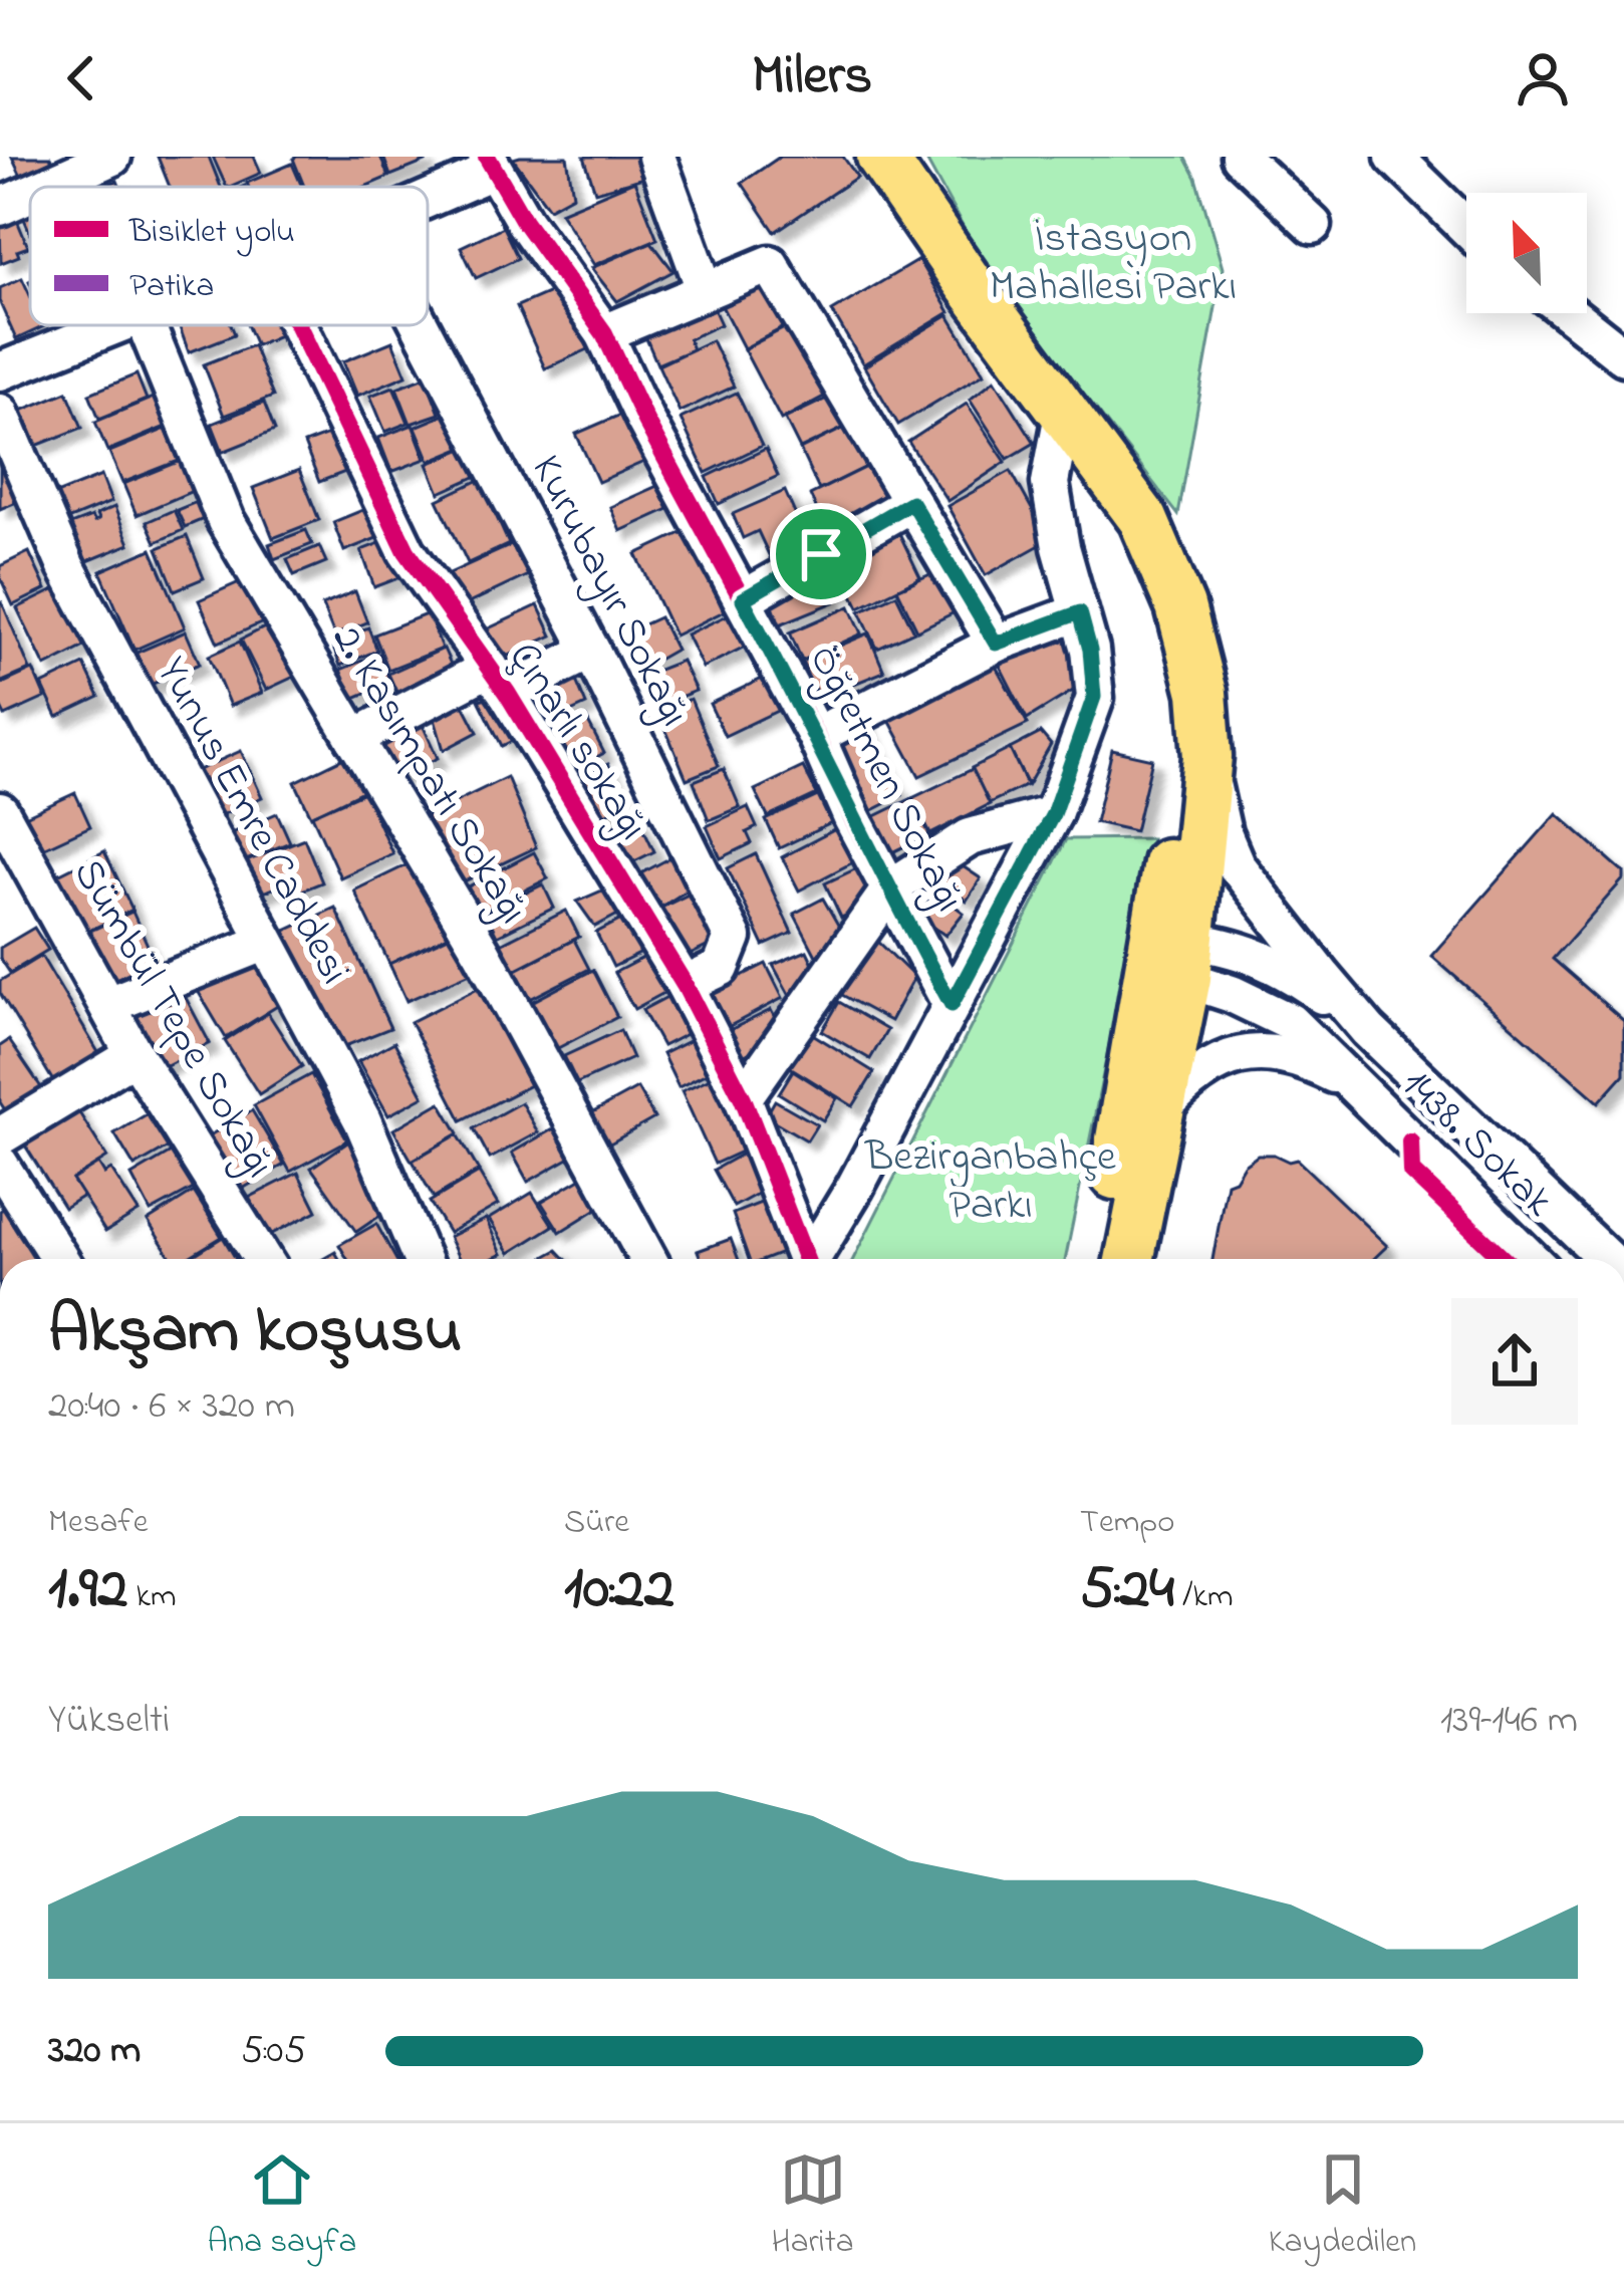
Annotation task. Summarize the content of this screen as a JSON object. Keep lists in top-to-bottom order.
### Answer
{
  "streets": {
    "street": [
      "Kurubayır Sokağı",
      "Çınarlı sokağı",
      "2. Kasımpatı Sokağı",
      "Öğretmen Sokağı",
      "Yunus Emre Caddesi",
      "Sümbül Tepe Sokağı",
      "1438. Sokak"
    ]
  },
  "crossings": [
    ["Kurubayır Sokağı", "Çınarlı sokağı"]
  ],
  "parks": ["İstasyon Mahallesi Parkı", "Bezirganbahçe Parkı"],
  "legend": ["Bisiklet yolu", "Patika"],
  "north": "top left",
  "page": {
    "header": "Milers",
    "heading": ["Akşam koşusu", "20:40 · 6 × 320 m"],
    "stats": [
      ["Mesafe", "1.92 km"],
      ["Süre", "10:22"],
      ["Tempo", "5:24 /km"]
    ],
    "chart": ["Yükselti", "139–146 m"],
    "list": [
      {
        "name": "320 m",
        "note": "5:05"
      }
    ],
    "tabs": ["Ana sayfa", "Harita", "Kaydedilen"]
  }
}
